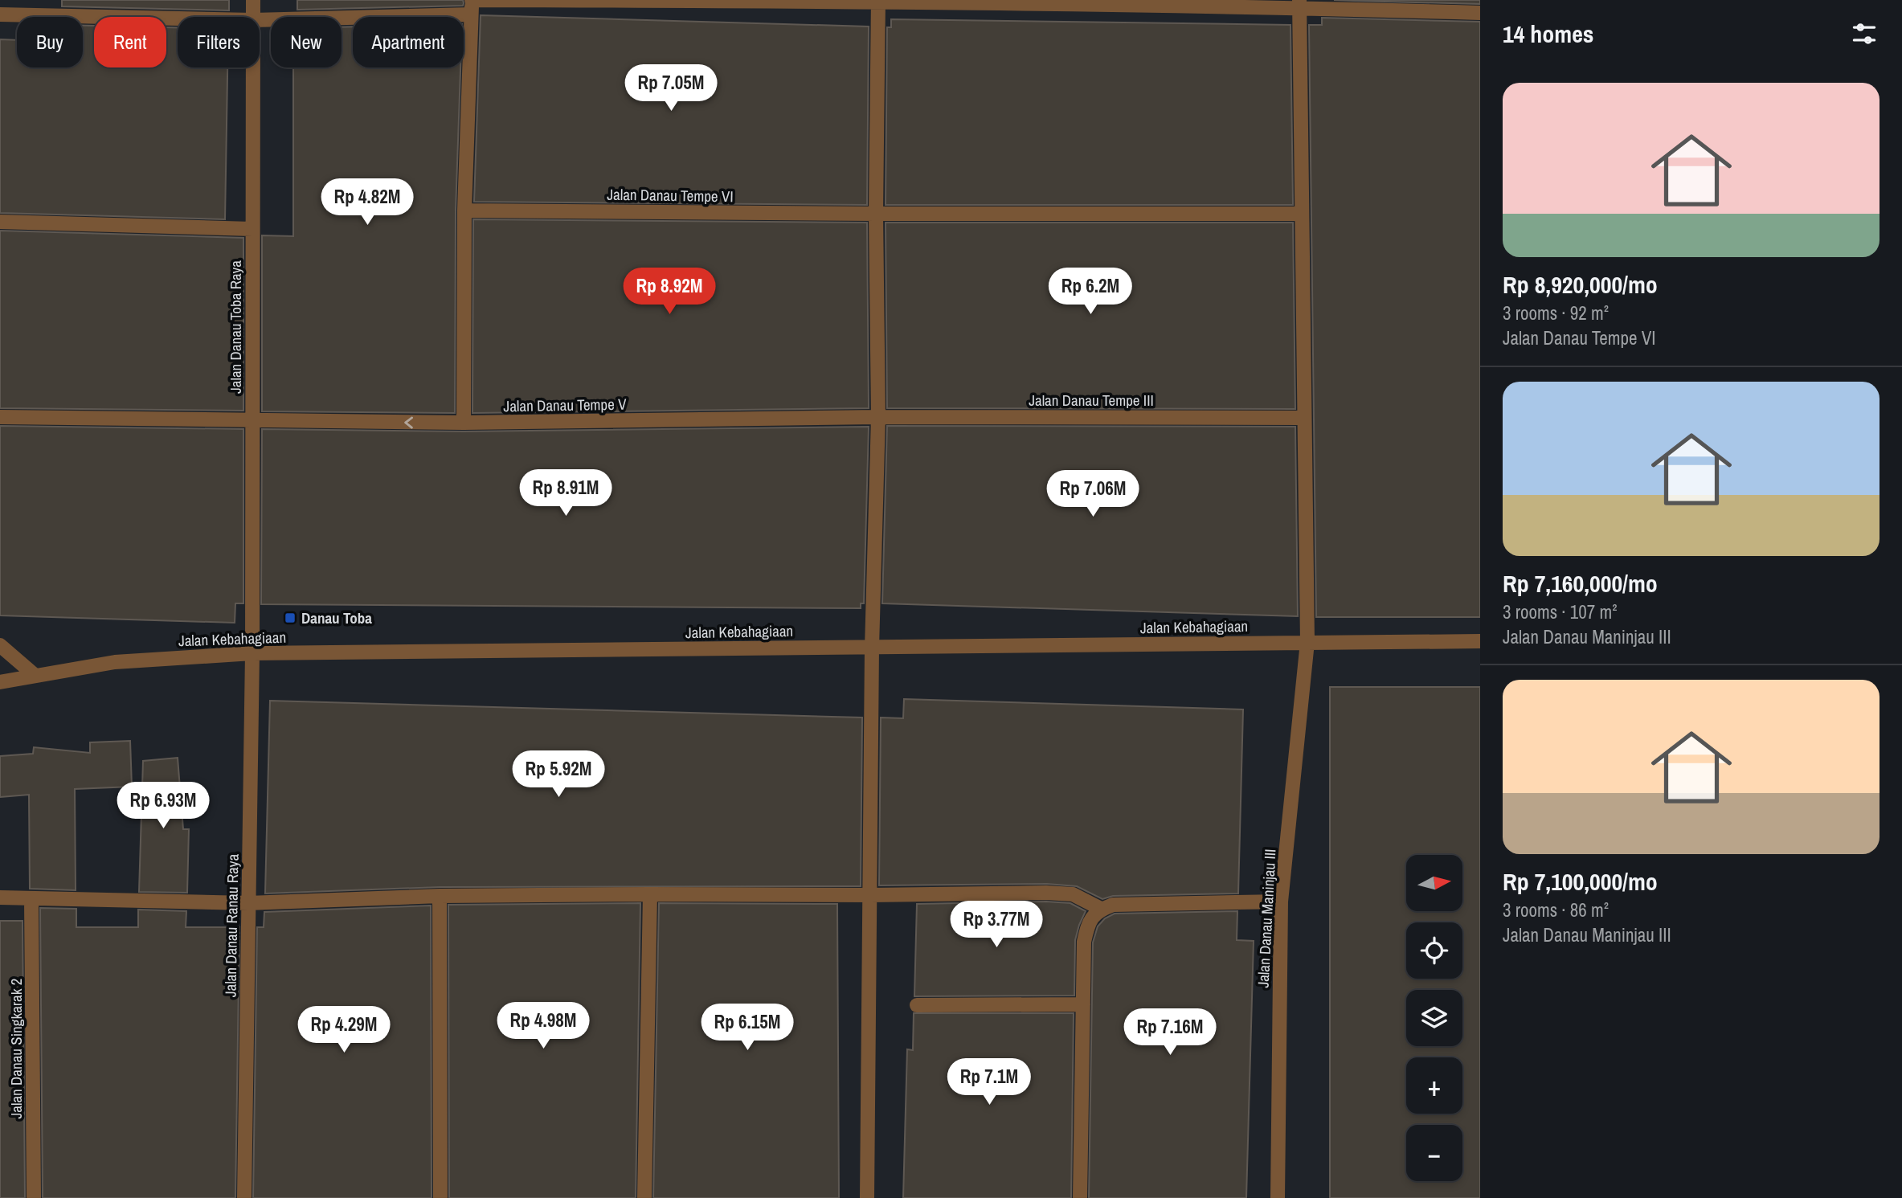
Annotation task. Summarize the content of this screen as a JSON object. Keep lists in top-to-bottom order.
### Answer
{
  "streets": {
    "street": [
      "Jalan Danau Tempe VI",
      "Jalan Danau Toba Raya",
      "Jalan Danau Tempe III",
      "Jalan Danau Tempe V",
      "Jalan Kebahagiaan",
      "Jalan Danau Maninjau III",
      "Jalan Danau Ranau Raya",
      "Jalan Danau Singkarak 2"
    ]
  },
  "crossings": [
    ["Jalan Danau Tempe VI", "Jalan Danau Maninjau III"],
    ["Jalan Danau Toba Raya", "Jalan Danau Tempe V"],
    ["Jalan Danau Toba Raya", "Jalan Kebahagiaan"],
    ["Jalan Danau Toba Raya", "Jalan Danau Ranau Raya"],
    ["Jalan Danau Tempe III", "Jalan Danau Tempe V"],
    ["Jalan Danau Tempe III", "Jalan Danau Maninjau III"],
    ["Jalan Kebahagiaan", "Jalan Danau Maninjau III"],
    ["Jalan Kebahagiaan", "Jalan Danau Ranau Raya"]
  ],
  "places": {
    "transit": ["Danau Toba"]
  },
  "north": "right",
  "page": {
    "heading": "14 homes",
    "chip": [
      "Buy",
      "Rent",
      "Filters",
      "New",
      "Apartment"
    ],
    "price": [
      "Rp 7.05M",
      "Rp 4.82M",
      "Rp 8.92M",
      "Rp 6.2M",
      "Rp 8.91M",
      "Rp 7.06M",
      "Rp 5.92M",
      "Rp 6.93M",
      "Rp 3.77M",
      "Rp 4.98M",
      "Rp 6.15M",
      "Rp 4.29M",
      "Rp 7.16M",
      "Rp 7.1M"
    ],
    "list": [
      {
        "name": "Rp 8,920,000/mo",
        "note": "3 rooms · 92 m² · Jalan Danau Tempe VI"
      },
      {
        "name": "Rp 7,160,000/mo",
        "note": "3 rooms · 107 m² · Jalan Danau Maninjau III"
      },
      {
        "name": "Rp 7,100,000/mo",
        "note": "3 rooms · 86 m² · Jalan Danau Maninjau III"
      }
    ],
    "map_buttons": ["+", "−"]
  }
}
